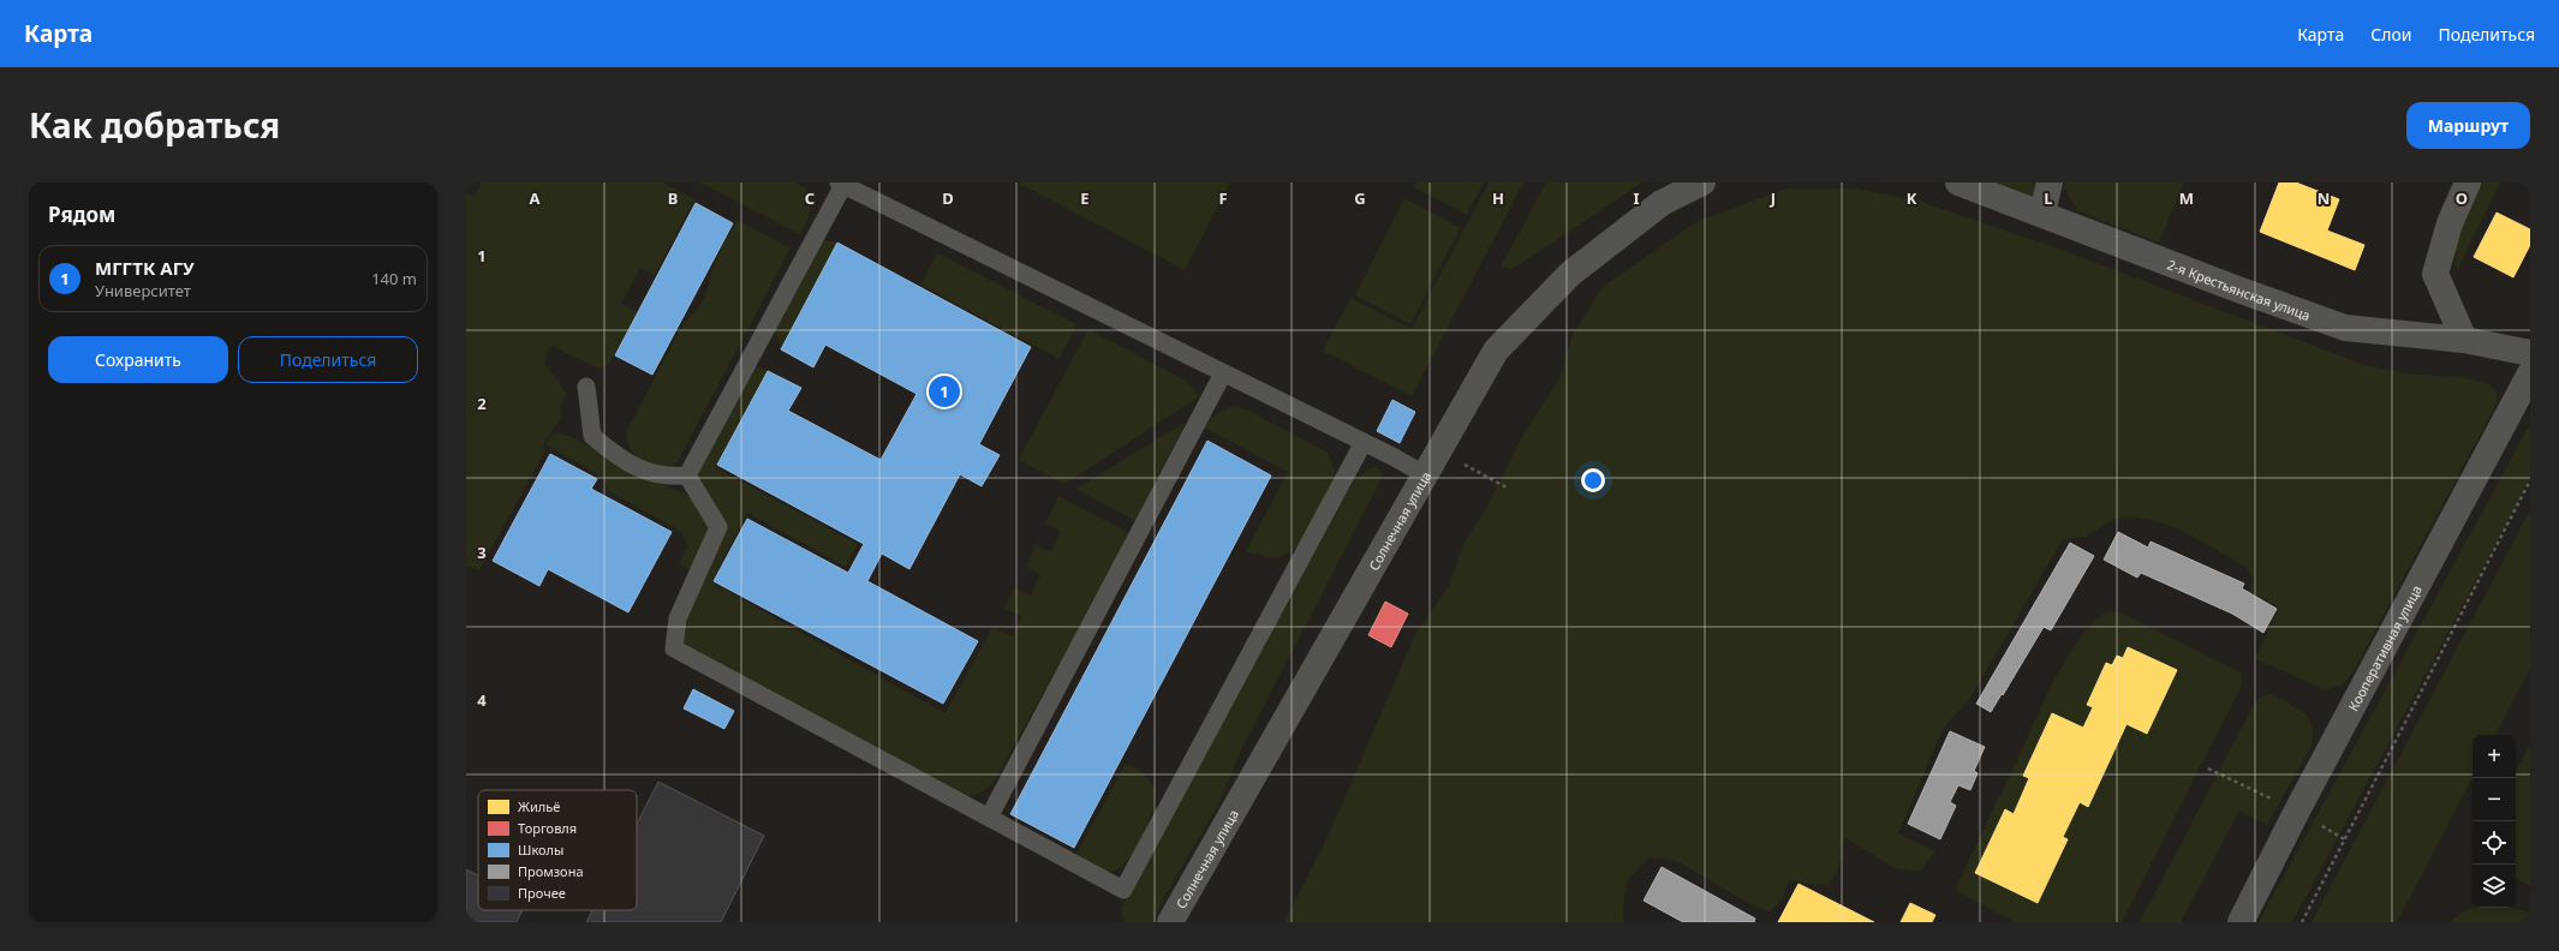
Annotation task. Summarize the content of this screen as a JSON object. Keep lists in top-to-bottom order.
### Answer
{
  "streets": {
    "street": ["2-я Крестьянская улица", "Солнечная улица", "Кооперативная улица"]
  },
  "legend": [
    "Жильё",
    "Торговля",
    "Школы",
    "Промзона",
    "Прочее"
  ],
  "page": {
    "header": "Карта",
    "nav": ["Карта", "Слои", "Поделиться"],
    "title": "Как добраться",
    "buttons": [
      "Маршрут",
      ["Сохранить", "Поделиться"]
    ],
    "heading": "Рядом",
    "list": [
      {
        "mark": "1",
        "name": "МГГТК АГУ",
        "note": "Университет",
        "value": "140 m"
      }
    ],
    "pins": "1",
    "map_buttons": ["+", "−"]
  },
  "grid": {
    "columns": [
      "A",
      "B",
      "C",
      "D",
      "E",
      "F",
      "G",
      "H",
      "I",
      "J",
      "K",
      "L",
      "M",
      "N",
      "O"
    ],
    "rows": [
      "1",
      "2",
      "3",
      "4"
    ]
  }
}
